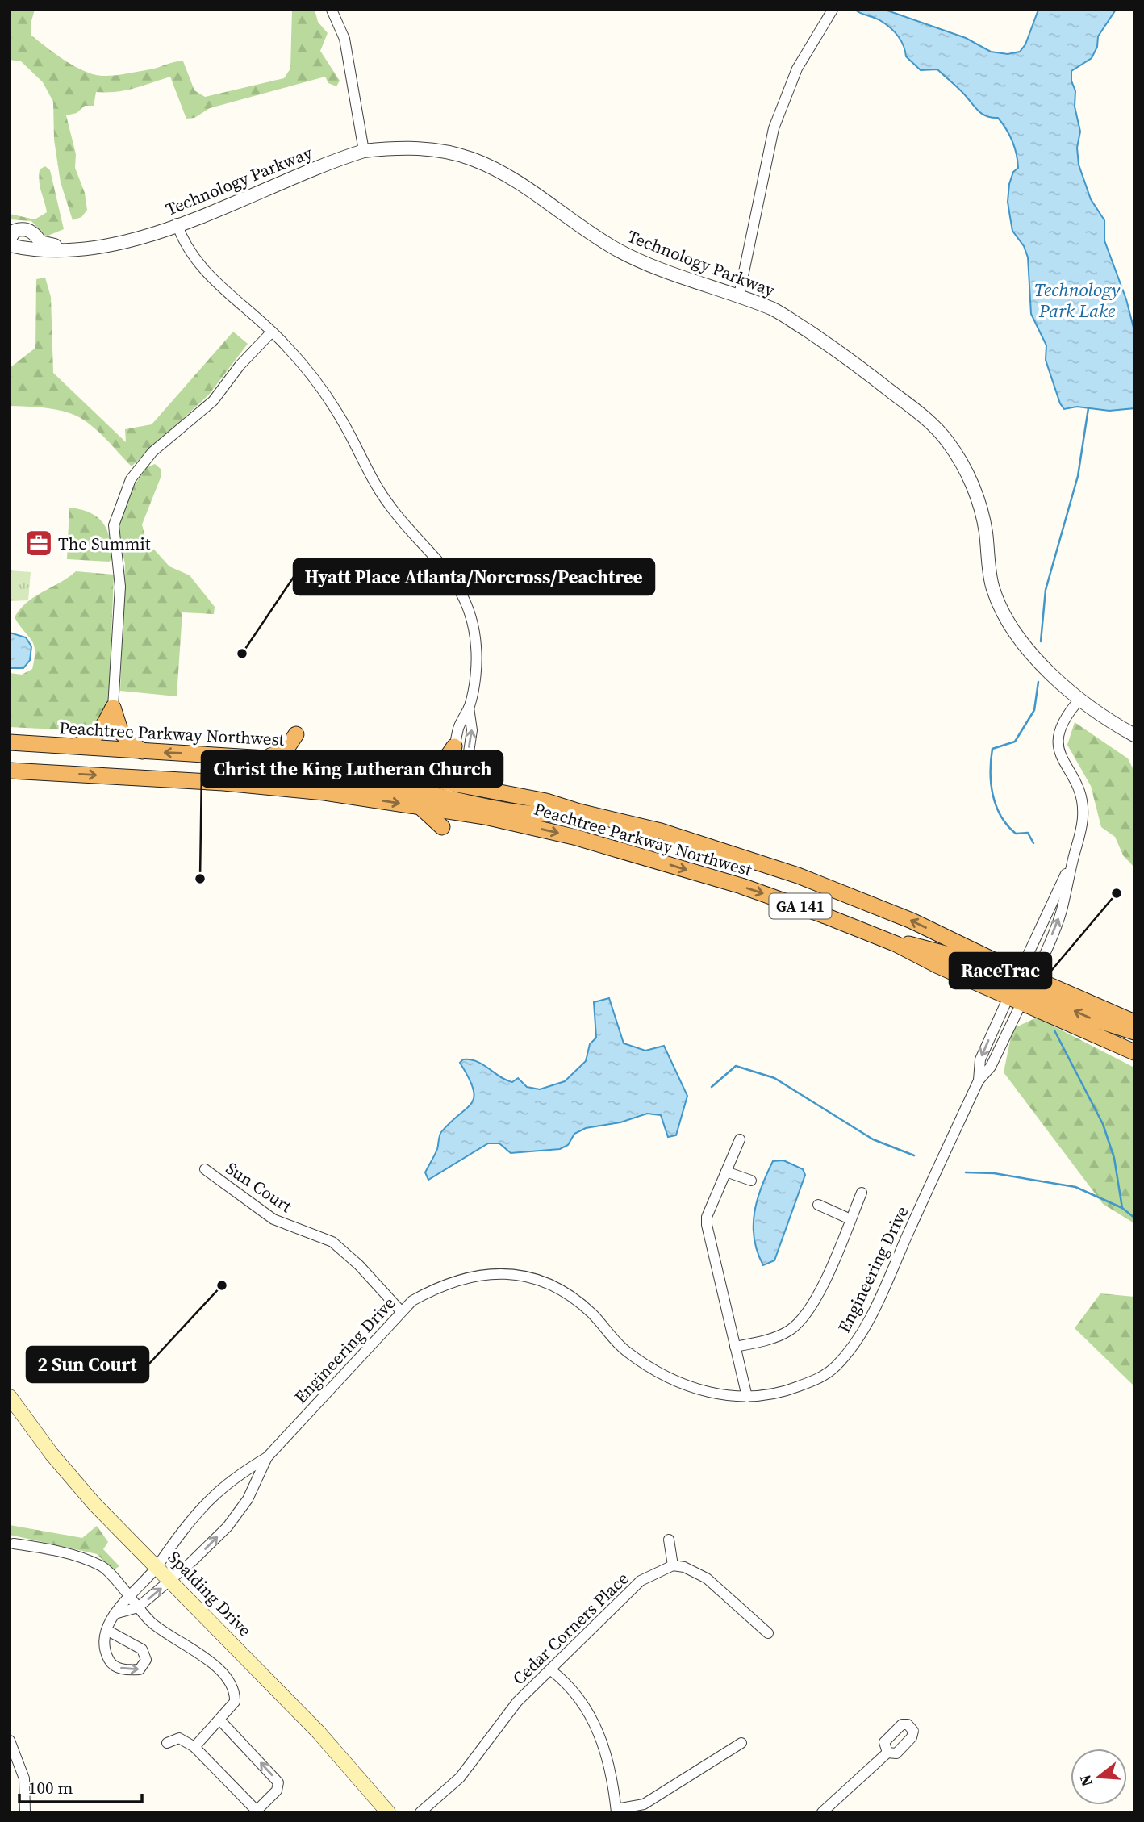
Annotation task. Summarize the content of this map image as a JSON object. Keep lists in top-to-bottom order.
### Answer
{
  "streets": {
    "highway": ["Peachtree Parkway Northwest", "GA 141"],
    "main road": ["Spalding Drive"],
    "street": [
      "Technology Parkway",
      "Sun Court",
      "Engineering Drive",
      "Cedar Corners Place"
    ]
  },
  "crossings": [
    ["Technology Parkway", "Engineering Drive"],
    ["Peachtree Parkway Northwest", "Engineering Drive"],
    ["Sun Court", "Engineering Drive"],
    ["Engineering Drive", "Spalding Drive"]
  ],
  "water": ["Technology Park Lake"],
  "places": {
    "office": ["The Summit"],
    "other": [
      "Hyatt Place Atlanta/Norcross/Peachtree",
      "Christ the King Lutheran Church",
      "RaceTrac",
      "2 Sun Court"
    ]
  },
  "scale_bar": "100 m",
  "north": "left"
}
